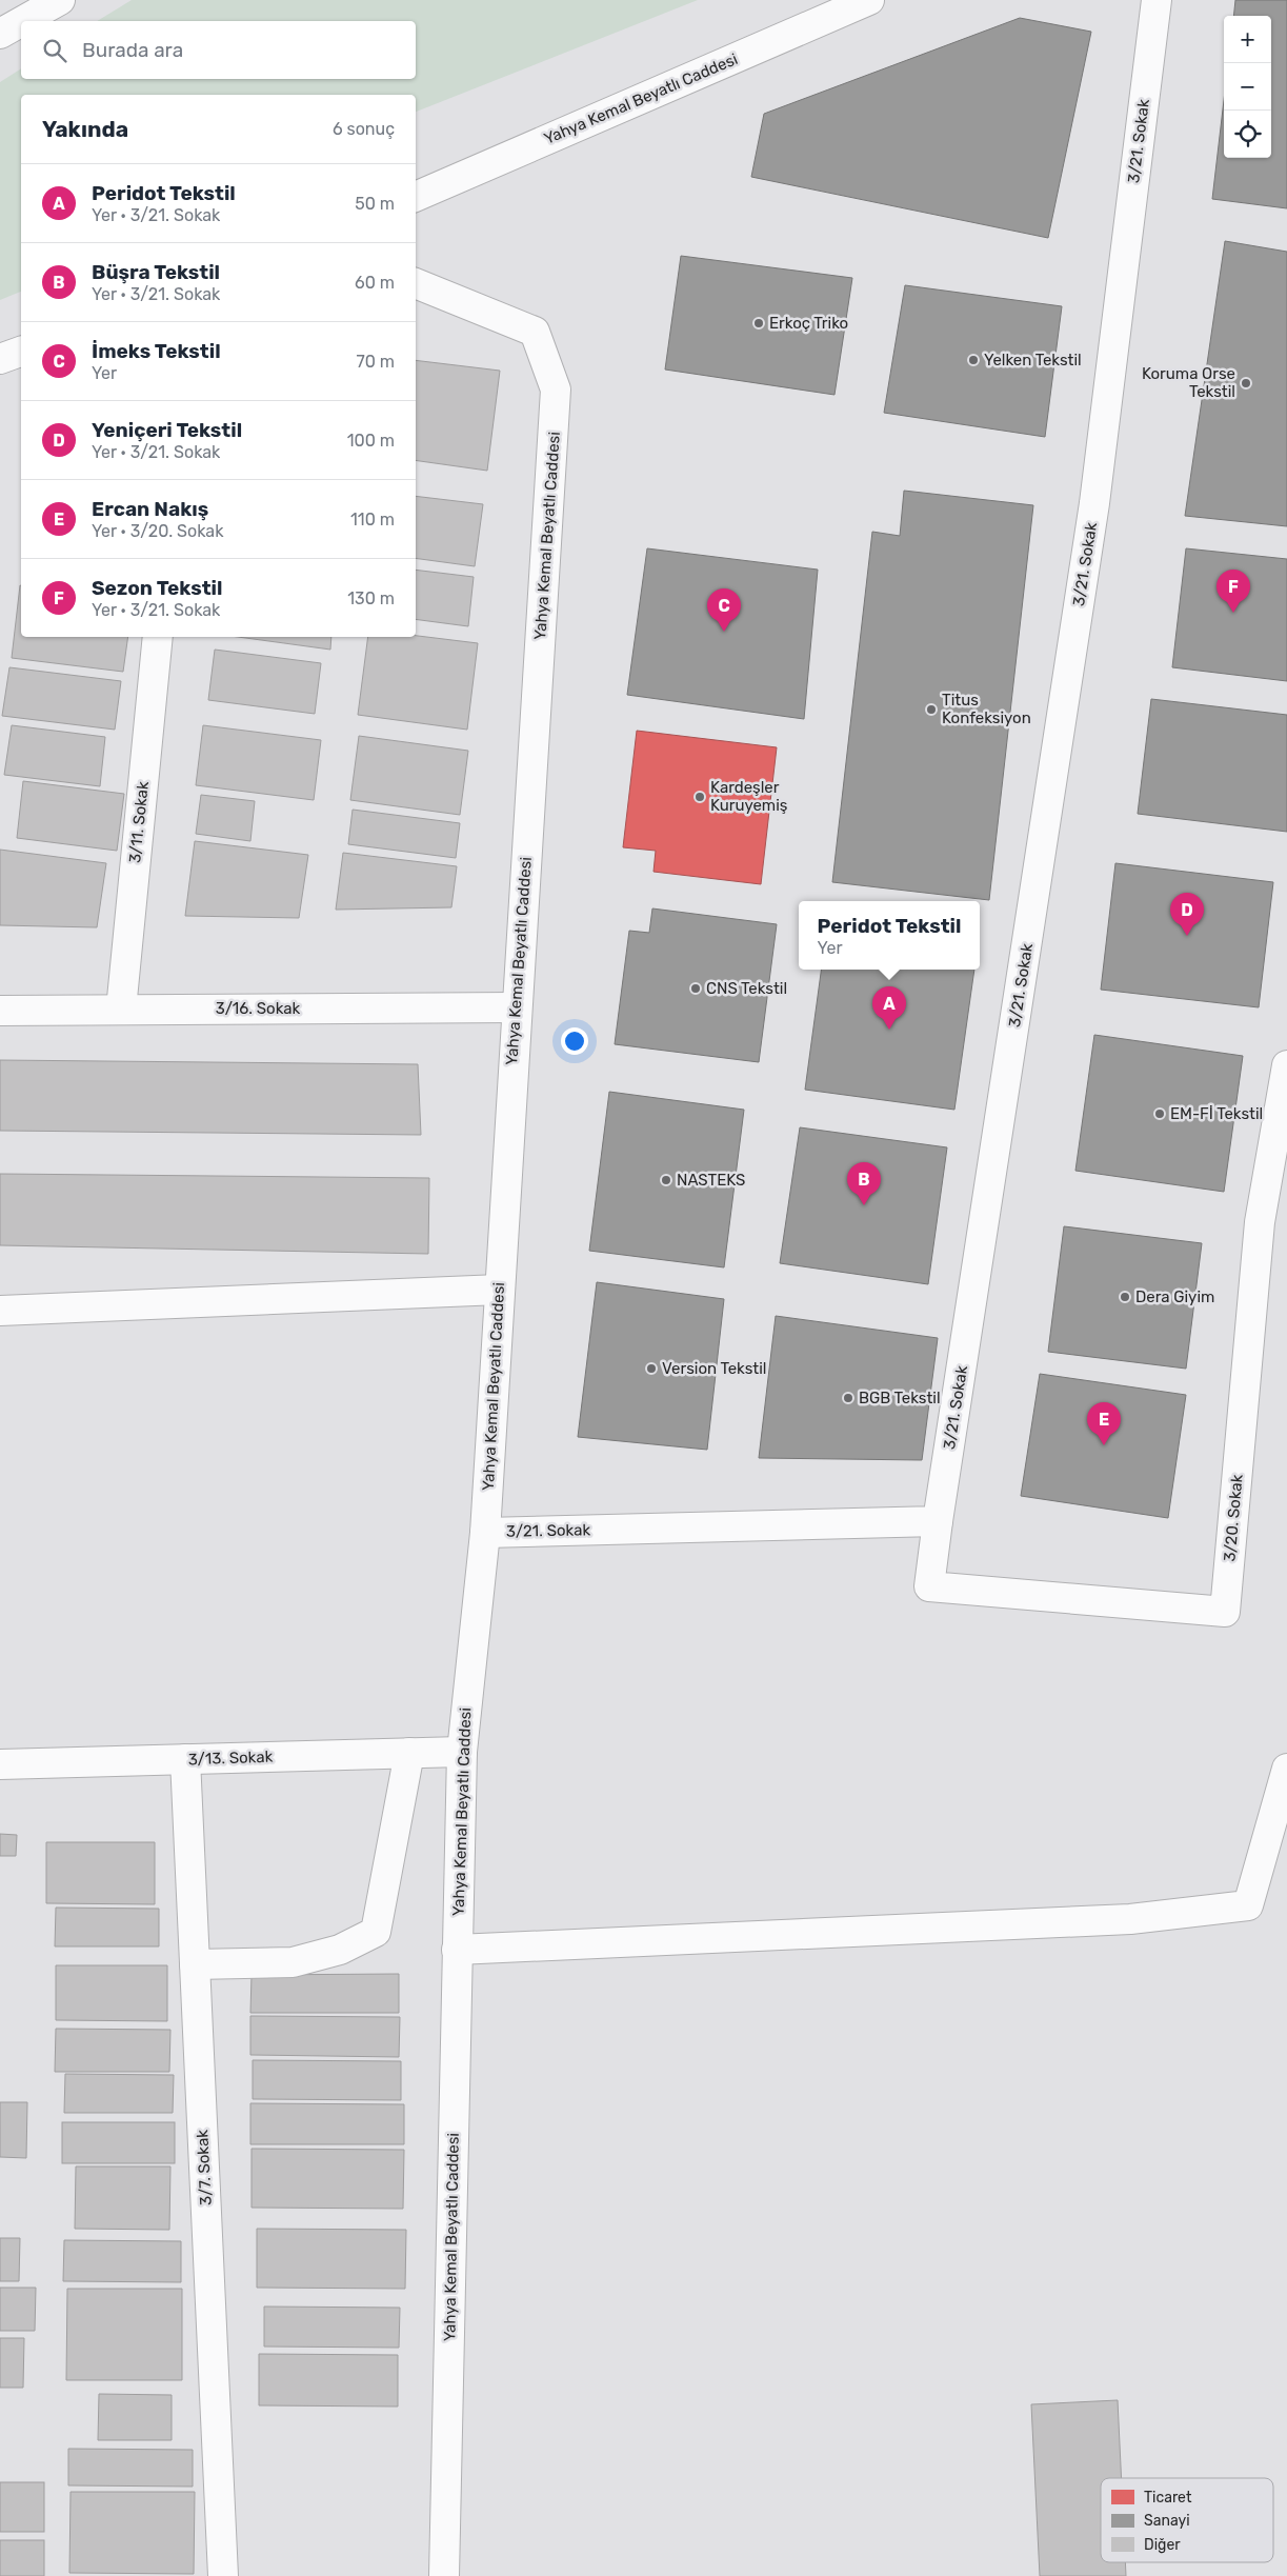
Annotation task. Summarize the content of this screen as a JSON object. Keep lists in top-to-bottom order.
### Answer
{
  "streets": {
    "street": [
      "Yahya Kemal Beyatlı Caddesi",
      "3/21. Sokak",
      "3/11. Sokak",
      "3/16. Sokak",
      "3/20. Sokak",
      "3/13. Sokak",
      "3/7. Sokak"
    ]
  },
  "crossings": [
    ["Yahya Kemal Beyatlı Caddesi", "3/21. Sokak"],
    ["Yahya Kemal Beyatlı Caddesi", "3/16. Sokak"],
    ["Yahya Kemal Beyatlı Caddesi", "3/13. Sokak"],
    ["3/21. Sokak", "3/20. Sokak"],
    ["3/11. Sokak", "3/16. Sokak"],
    ["3/13. Sokak", "3/7. Sokak"]
  ],
  "places": [
    "Erkoç Triko",
    "Yelken Tekstil",
    "Koruma Orse Tekstil",
    "Titus Konfeksiyon",
    "Kardeşler Kuruyemiş",
    "CNS Tekstil",
    "EM-Fİ Tekstil",
    "NASTEKS",
    "Dera Giyim",
    "Version Tekstil",
    "BGB Tekstil"
  ],
  "legend": ["Ticaret", "Sanayi", "Diğer"],
  "page": {
    "map_buttons": ["+", "−"],
    "search": "Burada ara",
    "heading": ["Yakında", "6 sonuç"],
    "list": [
      {
        "mark": "A",
        "name": "Peridot Tekstil",
        "note": "Yer · 3/21. Sokak",
        "value": "50 m"
      },
      {
        "mark": "B",
        "name": "Büşra Tekstil",
        "note": "Yer · 3/21. Sokak",
        "value": "60 m"
      },
      {
        "mark": "C",
        "name": "İmeks Tekstil",
        "note": "Yer",
        "value": "70 m"
      },
      {
        "mark": "D",
        "name": "Yeniçeri Tekstil",
        "note": "Yer · 3/21. Sokak",
        "value": "100 m"
      },
      {
        "mark": "E",
        "name": "Ercan Nakış",
        "note": "Yer · 3/20. Sokak",
        "value": "110 m"
      },
      {
        "mark": "F",
        "name": "Sezon Tekstil",
        "note": "Yer · 3/21. Sokak",
        "value": "130 m"
      }
    ],
    "pins": [
      "F",
      "C",
      "D",
      "A",
      "B",
      "E"
    ],
    "popup": ["Peridot Tekstil", "Yer"]
  }
}
